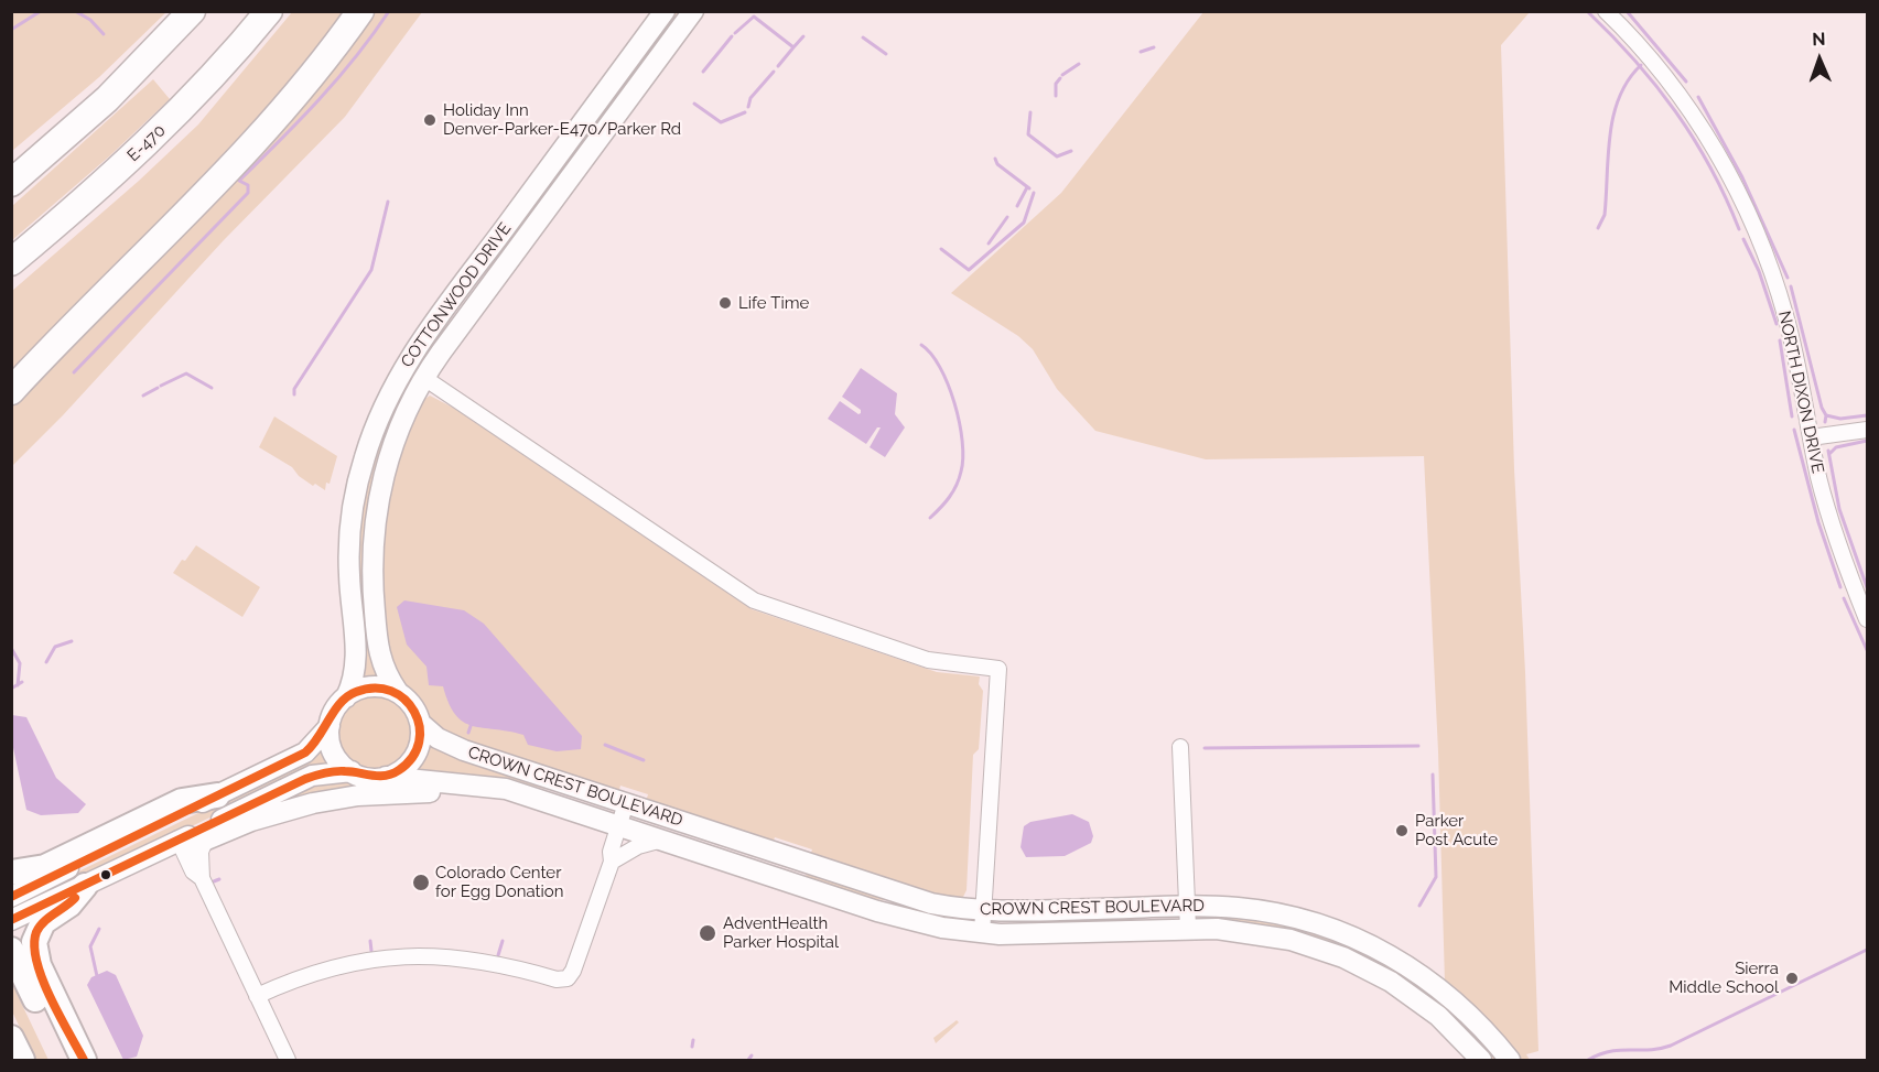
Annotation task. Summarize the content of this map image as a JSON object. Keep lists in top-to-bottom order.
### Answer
{
  "streets": {
    "highway": ["E-470"],
    "main road": ["COTTONWOOD DRIVE", "CROWN CREST BOULEVARD"],
    "street": ["NORTH DIXON DRIVE"]
  },
  "crossings": [
    ["COTTONWOOD DRIVE", "CROWN CREST BOULEVARD"]
  ],
  "places": [
    "Holiday Inn Denver-Parker-E470/Parker Rd",
    "Life Time",
    "Parker Post Acute",
    "Colorado Center for Egg Donation",
    "AdventHealth Parker Hospital",
    "Sierra Middle School"
  ],
  "north": "top"
}
